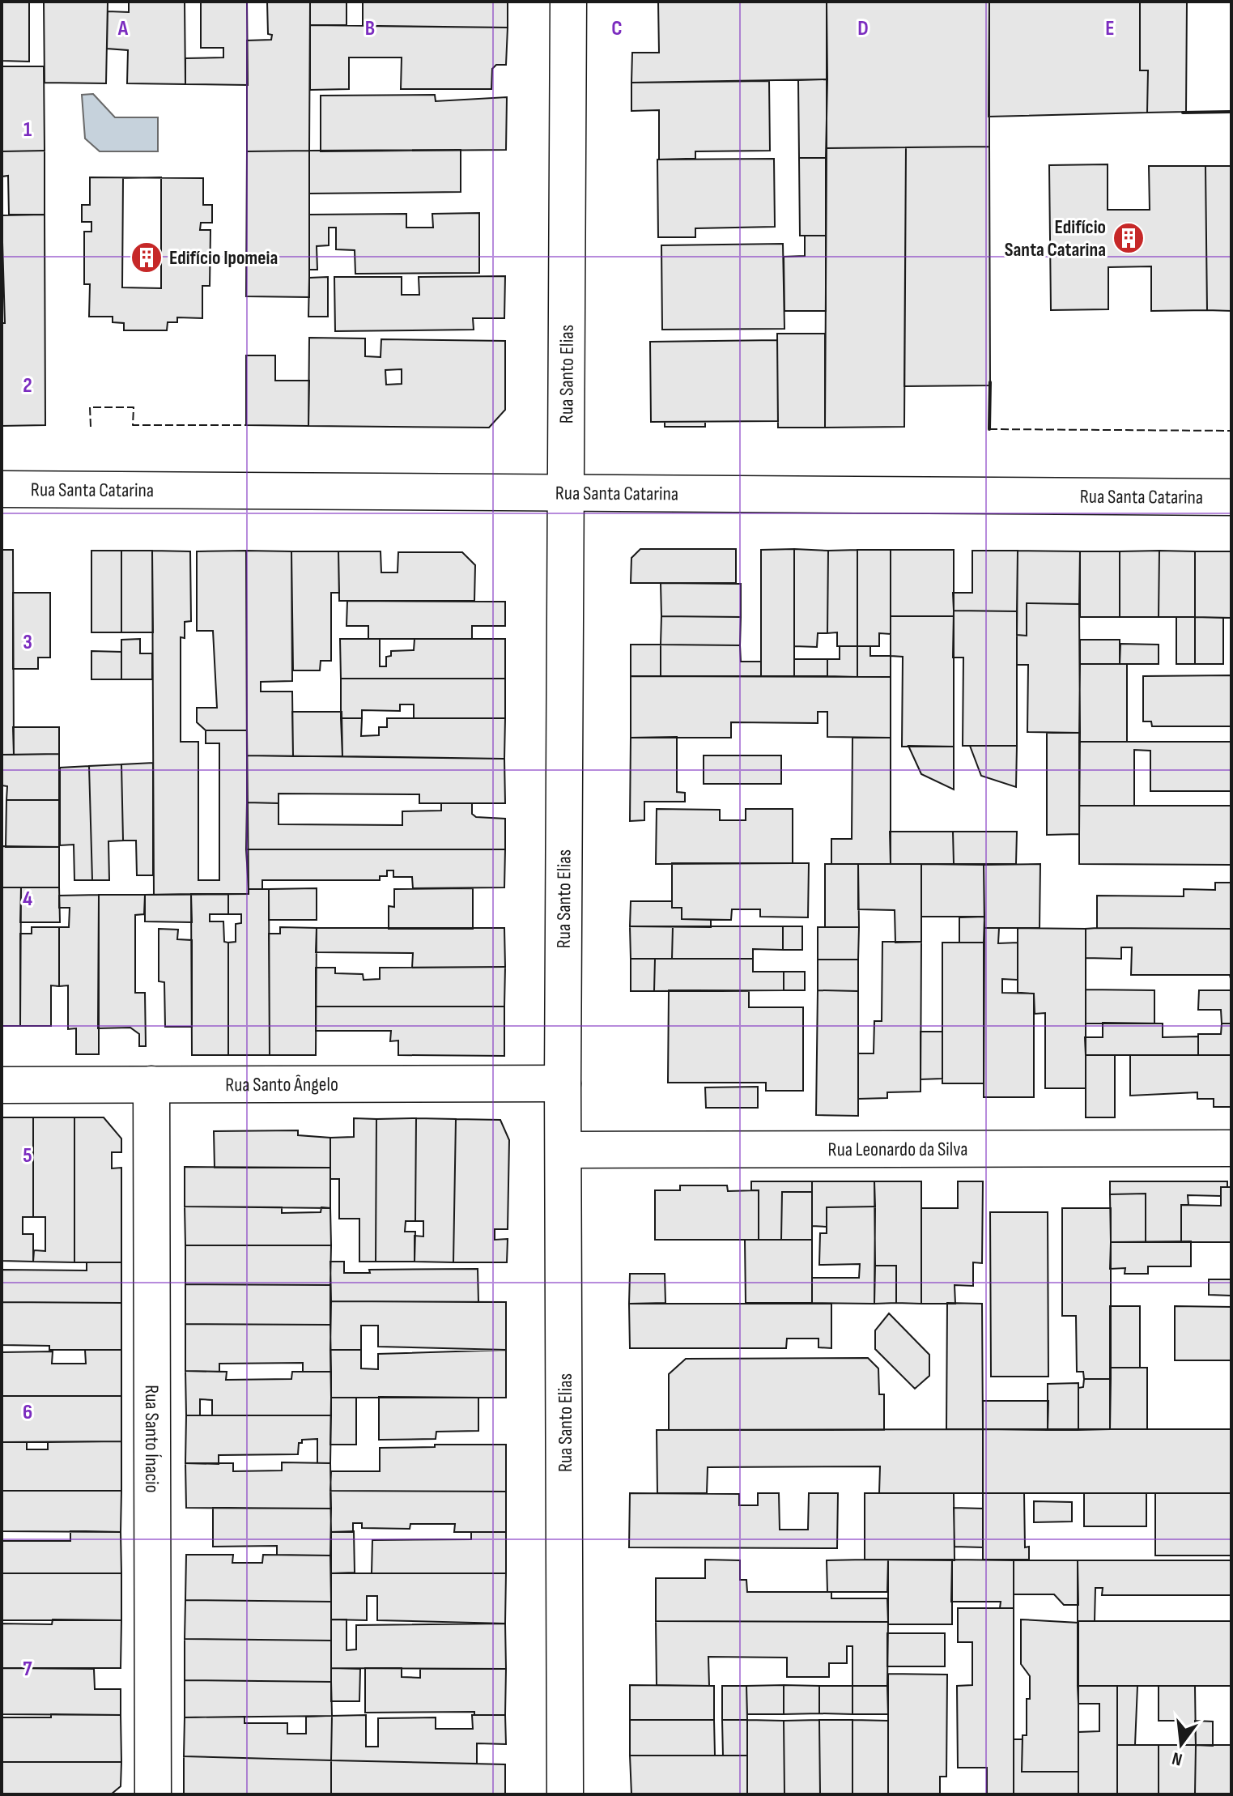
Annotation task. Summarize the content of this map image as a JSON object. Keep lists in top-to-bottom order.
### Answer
{
  "streets": {
    "street": [
      "Rua Santo Elias",
      "Rua Santa Catarina",
      "Rua Santo Ângelo",
      "Rua Leonardo da Silva",
      "Rua Santo Ínacio"
    ]
  },
  "crossings": [
    ["Rua Santo Elias", "Rua Santa Catarina"],
    ["Rua Santo Elias", "Rua Santo Ângelo"],
    ["Rua Santo Elias", "Rua Leonardo da Silva"],
    ["Rua Santo Ângelo", "Rua Santo Ínacio"]
  ],
  "places": {
    "building": ["Edifício Santa Catarina", "Edifício Ipomeia"]
  },
  "north": "bottom",
  "grid": {
    "columns": [
      "A",
      "B",
      "C",
      "D",
      "E"
    ],
    "rows": [
      "1",
      "2",
      "3",
      "4",
      "5",
      "6",
      "7"
    ]
  }
}
